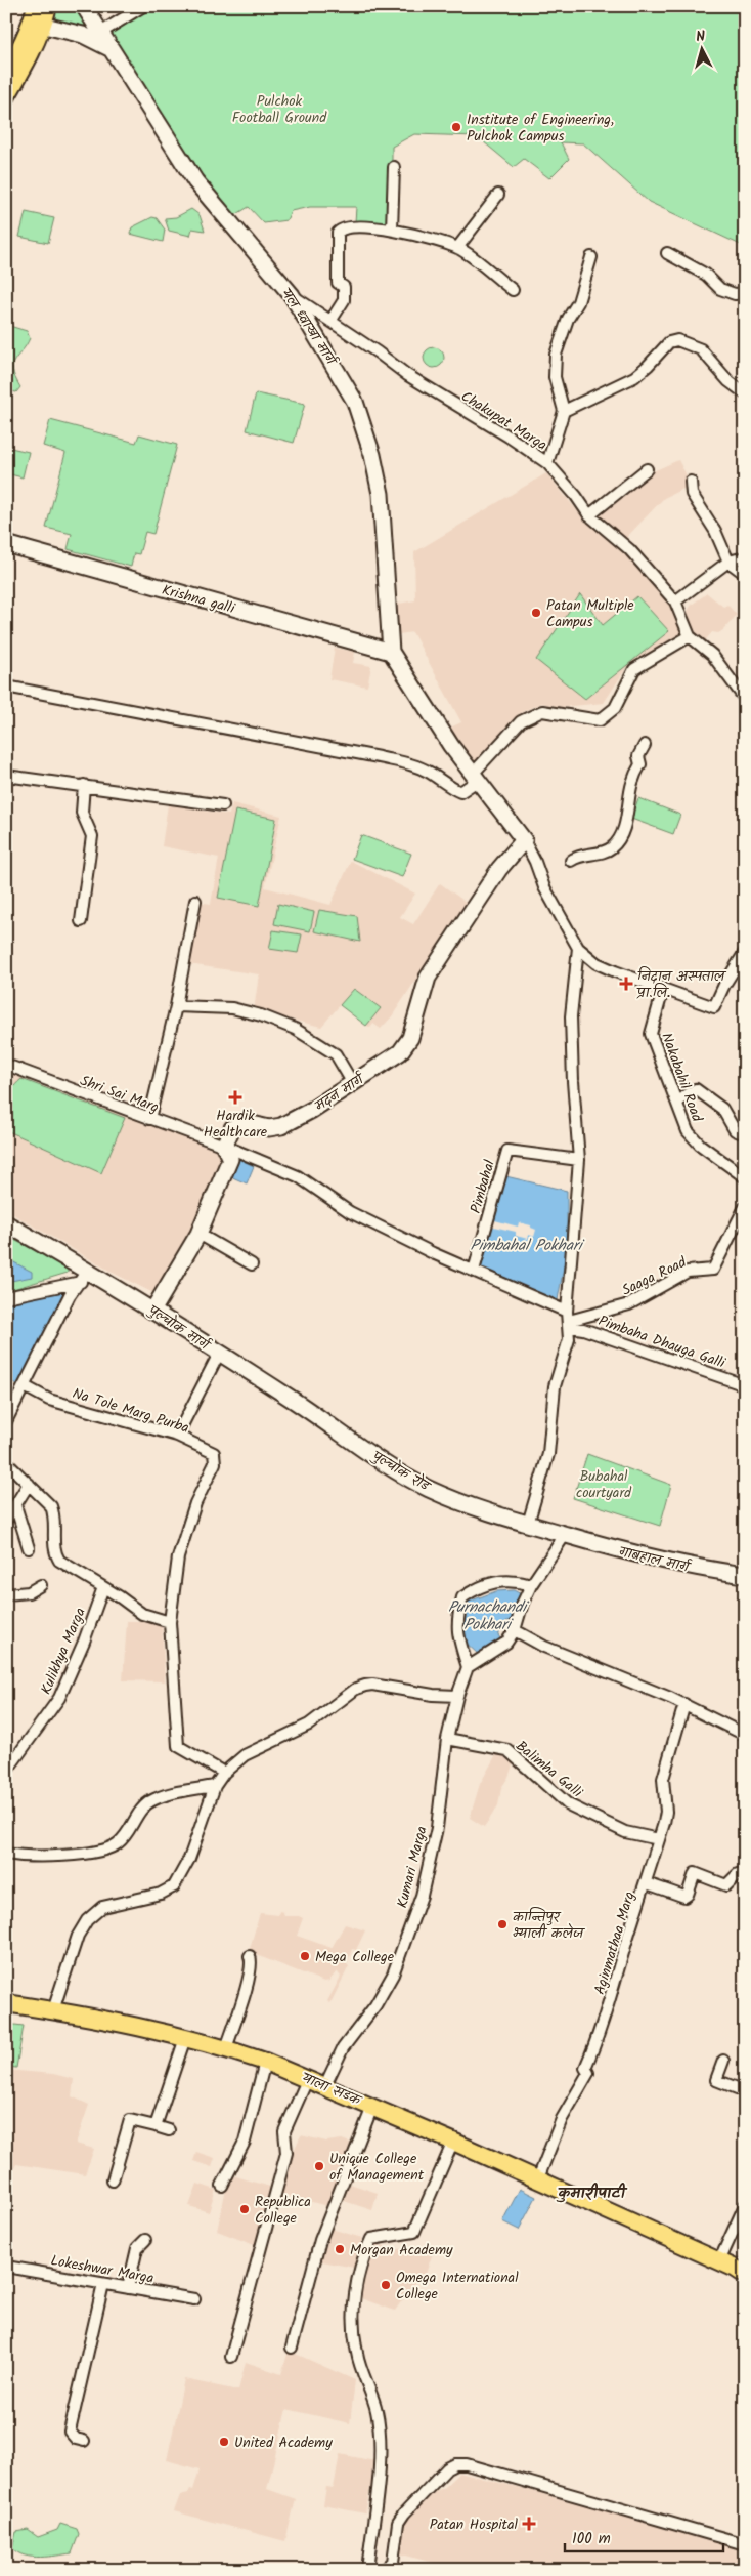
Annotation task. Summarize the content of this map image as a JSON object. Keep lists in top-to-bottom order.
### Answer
{
  "streets": {
    "main road": ["याला सडक"],
    "street": [
      "यल ध्वाखा मार्ग",
      "Chakupat Marga",
      "Krishna galli",
      "Nakabahil Road",
      "मदन मार्ग",
      "Shri Sai Marg",
      "Pimbahal",
      "Saaga Road",
      "पुल्चोक मार्ग",
      "Pimbaha Dhauga Galli",
      "Na Tole Marg Purba",
      "पुल्चोक रोड",
      "गाबहाल मार्ग",
      "Kulikhya Marga",
      "Balimha Galli",
      "Kumari Marga",
      "Aginmathaa Marg",
      "Lokeshwar Marga"
    ]
  },
  "crossings": [
    ["यल ध्वाखा मार्ग", "Chakupat Marga"],
    ["यल ध्वाखा मार्ग", "Krishna galli"],
    ["मदन मार्ग", "Shri Sai Marg"],
    ["Shri Sai Marg", "Pimbahal"],
    ["Shri Sai Marg", "Pimbaha Dhauga Galli"],
    ["Pimbahal", "Pimbaha Dhauga Galli"],
    ["Saaga Road", "Pimbaha Dhauga Galli"],
    ["पुल्चोक मार्ग", "पुल्चोक रोड"],
    ["पुल्चोक रोड", "गाबहाल मार्ग"],
    ["Balimha Galli", "Kumari Marga"],
    ["Balimha Galli", "Aginmathaa Marg"],
    ["Kumari Marga", "याला सडक"],
    ["Aginmathaa Marg", "याला सडक"]
  ],
  "districts": ["कुमारीपाटी"],
  "water": ["Pimbahal Pokhari", "Purnachandi Pokhari"],
  "parks": ["Pulchok Football Ground", "Bubahal courtyard"],
  "places": {
    "other": [
      "Institute of Engineering, Pulchok Campus",
      "Patan Multiple Campus",
      "कान्तिपुर भ्याली कलेज",
      "Mega College",
      "Unique College of Management",
      "Republica College",
      "Morgan Academy",
      "Omega International College",
      "United Academy"
    ],
    "health": ["निदान अस्पताल प्रा.लि.", "Hardik Healthcare", "Patan Hospital"]
  },
  "scale_bar": "100 m",
  "north": "top"
}
